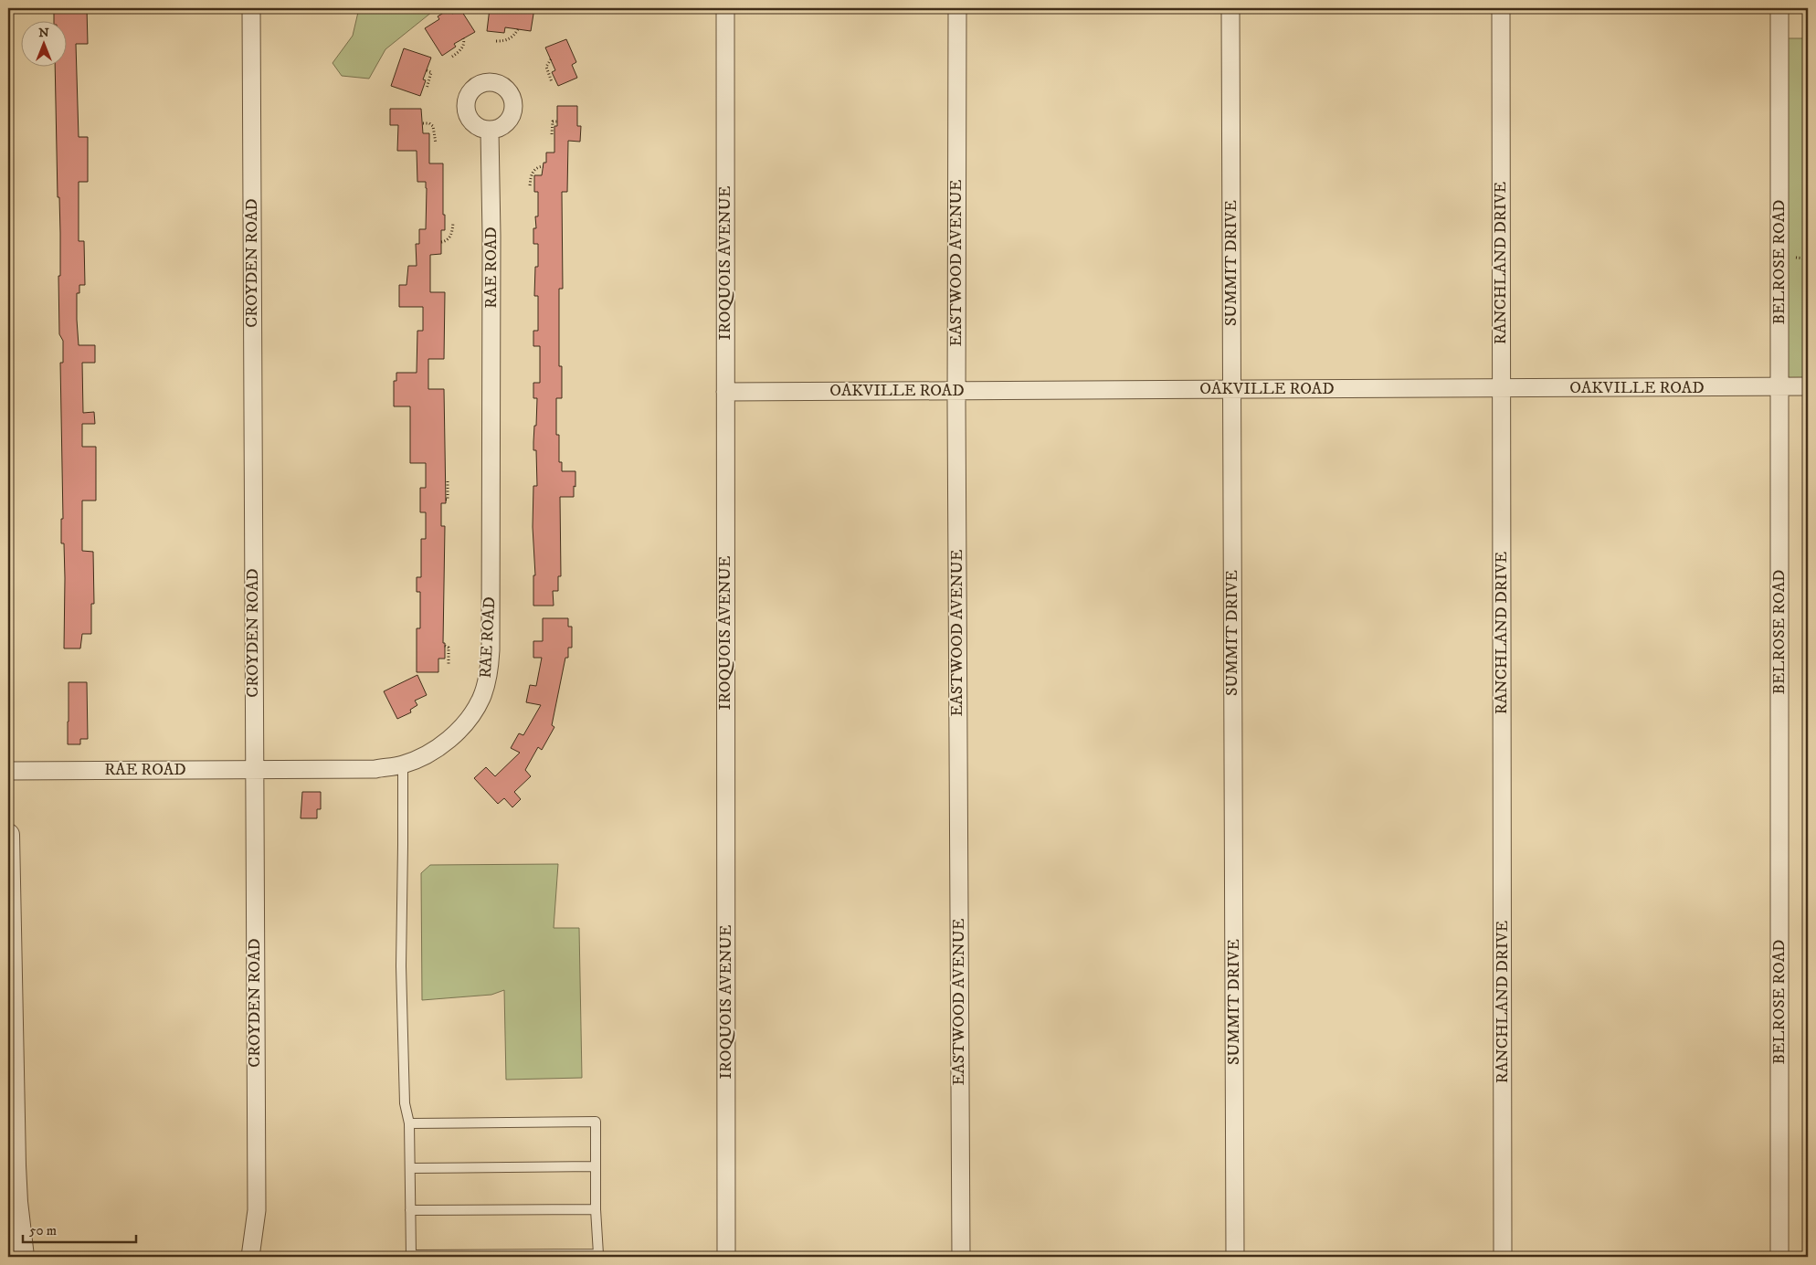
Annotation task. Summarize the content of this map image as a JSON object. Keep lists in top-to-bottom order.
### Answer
{
  "streets": {
    "street": [
      "BELROSE ROAD",
      "CROYDEN ROAD",
      "IROQUOIS AVENUE",
      "EASTWOOD AVENUE",
      "SUMMIT DRIVE",
      "RANCHLAND DRIVE",
      "RAE ROAD",
      "OAKVILLE ROAD"
    ]
  },
  "crossings": [
    ["BELROSE ROAD", "OAKVILLE ROAD"],
    ["CROYDEN ROAD", "RAE ROAD"],
    ["IROQUOIS AVENUE", "OAKVILLE ROAD"],
    ["EASTWOOD AVENUE", "OAKVILLE ROAD"],
    ["SUMMIT DRIVE", "OAKVILLE ROAD"],
    ["RANCHLAND DRIVE", "OAKVILLE ROAD"]
  ],
  "scale_bar": "50 m",
  "north": "top"
}
